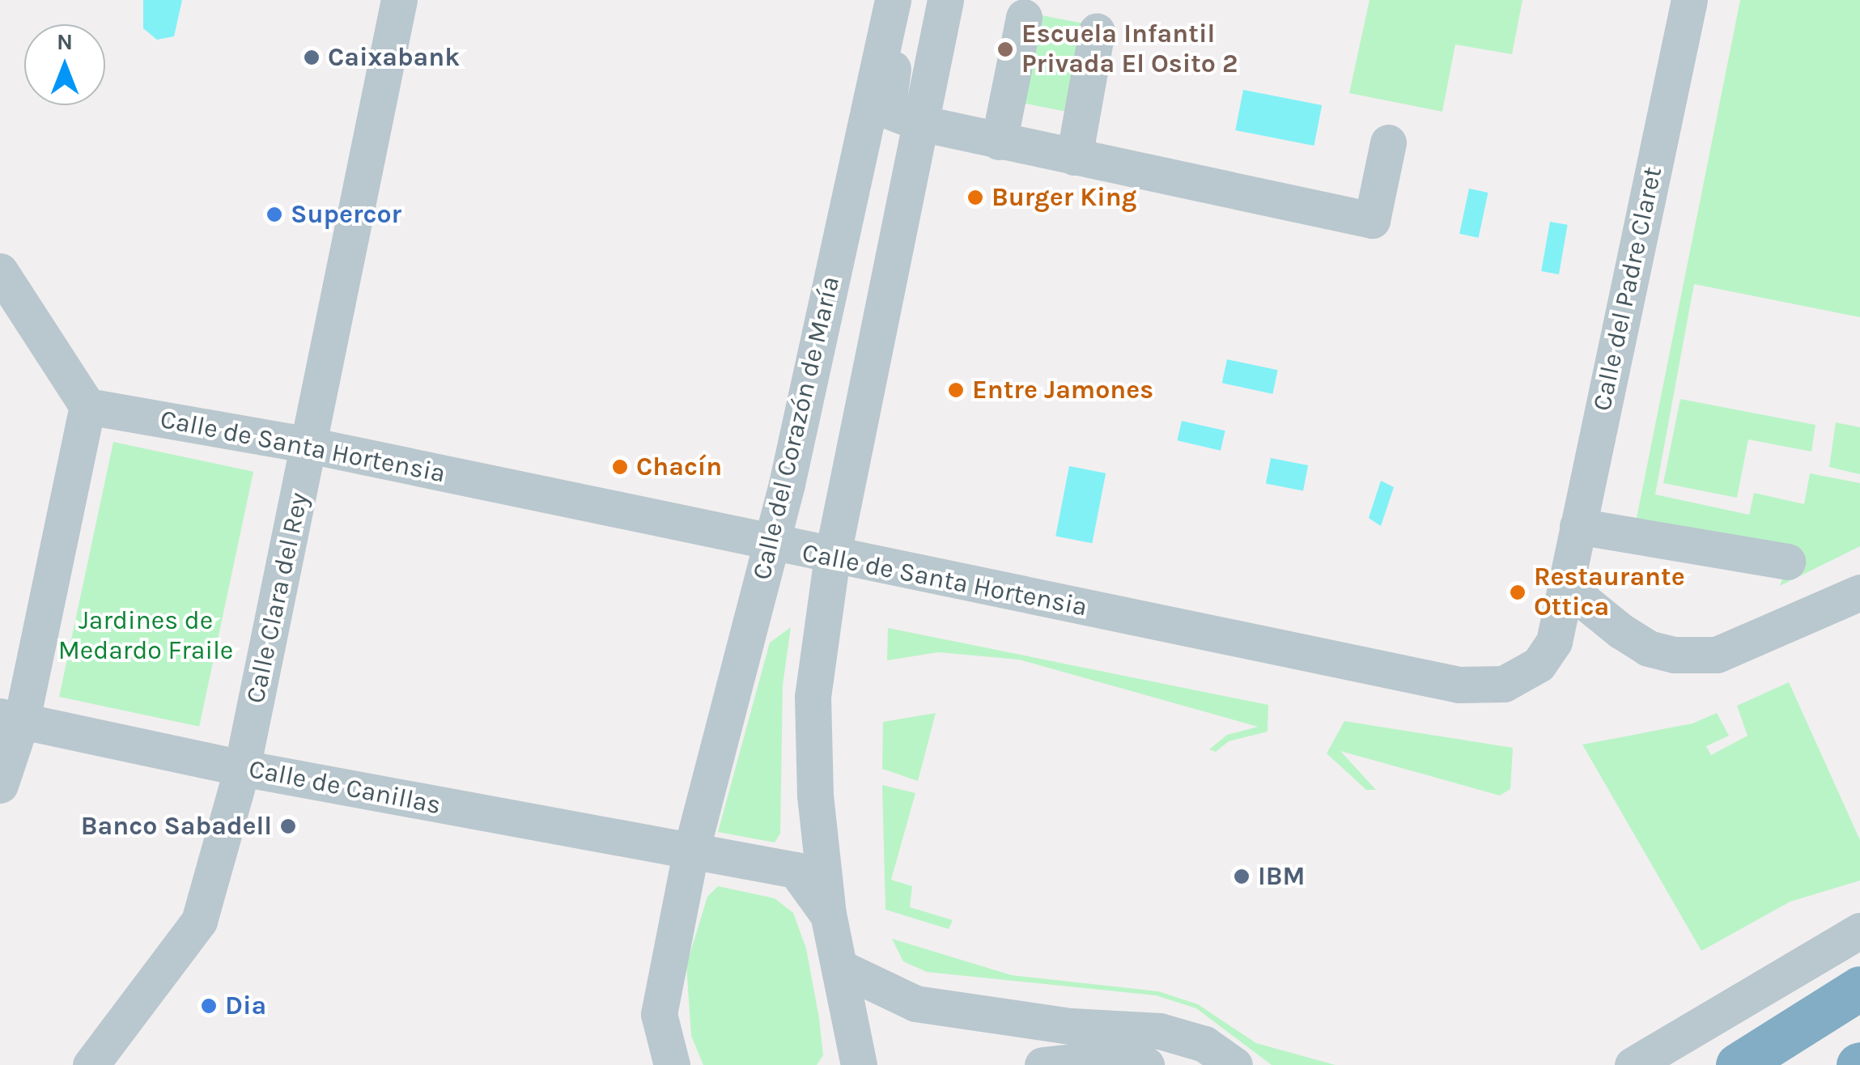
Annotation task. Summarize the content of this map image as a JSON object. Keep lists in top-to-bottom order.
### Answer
{
  "streets": {
    "street": [
      "Calle del Padre Claret",
      "Calle del Corazón de María",
      "Calle de Santa Hortensia",
      "Calle Clara del Rey",
      "Calle de Canillas"
    ]
  },
  "crossings": [
    ["Calle del Padre Claret", "Calle de Santa Hortensia"],
    ["Calle del Corazón de María", "Calle de Santa Hortensia"],
    ["Calle del Corazón de María", "Calle de Canillas"],
    ["Calle de Santa Hortensia", "Calle Clara del Rey"],
    ["Calle Clara del Rey", "Calle de Canillas"]
  ],
  "parks": ["Jardines de Medardo Fraile"],
  "places": [
    "Escuela Infantil Privada El Osito 2",
    "Caixabank",
    "Burger King",
    "Supercor",
    "Entre Jamones",
    "Chacín",
    "Restaurante Ottica",
    "Banco Sabadell",
    "IBM",
    "Dia"
  ],
  "north": "top"
}
